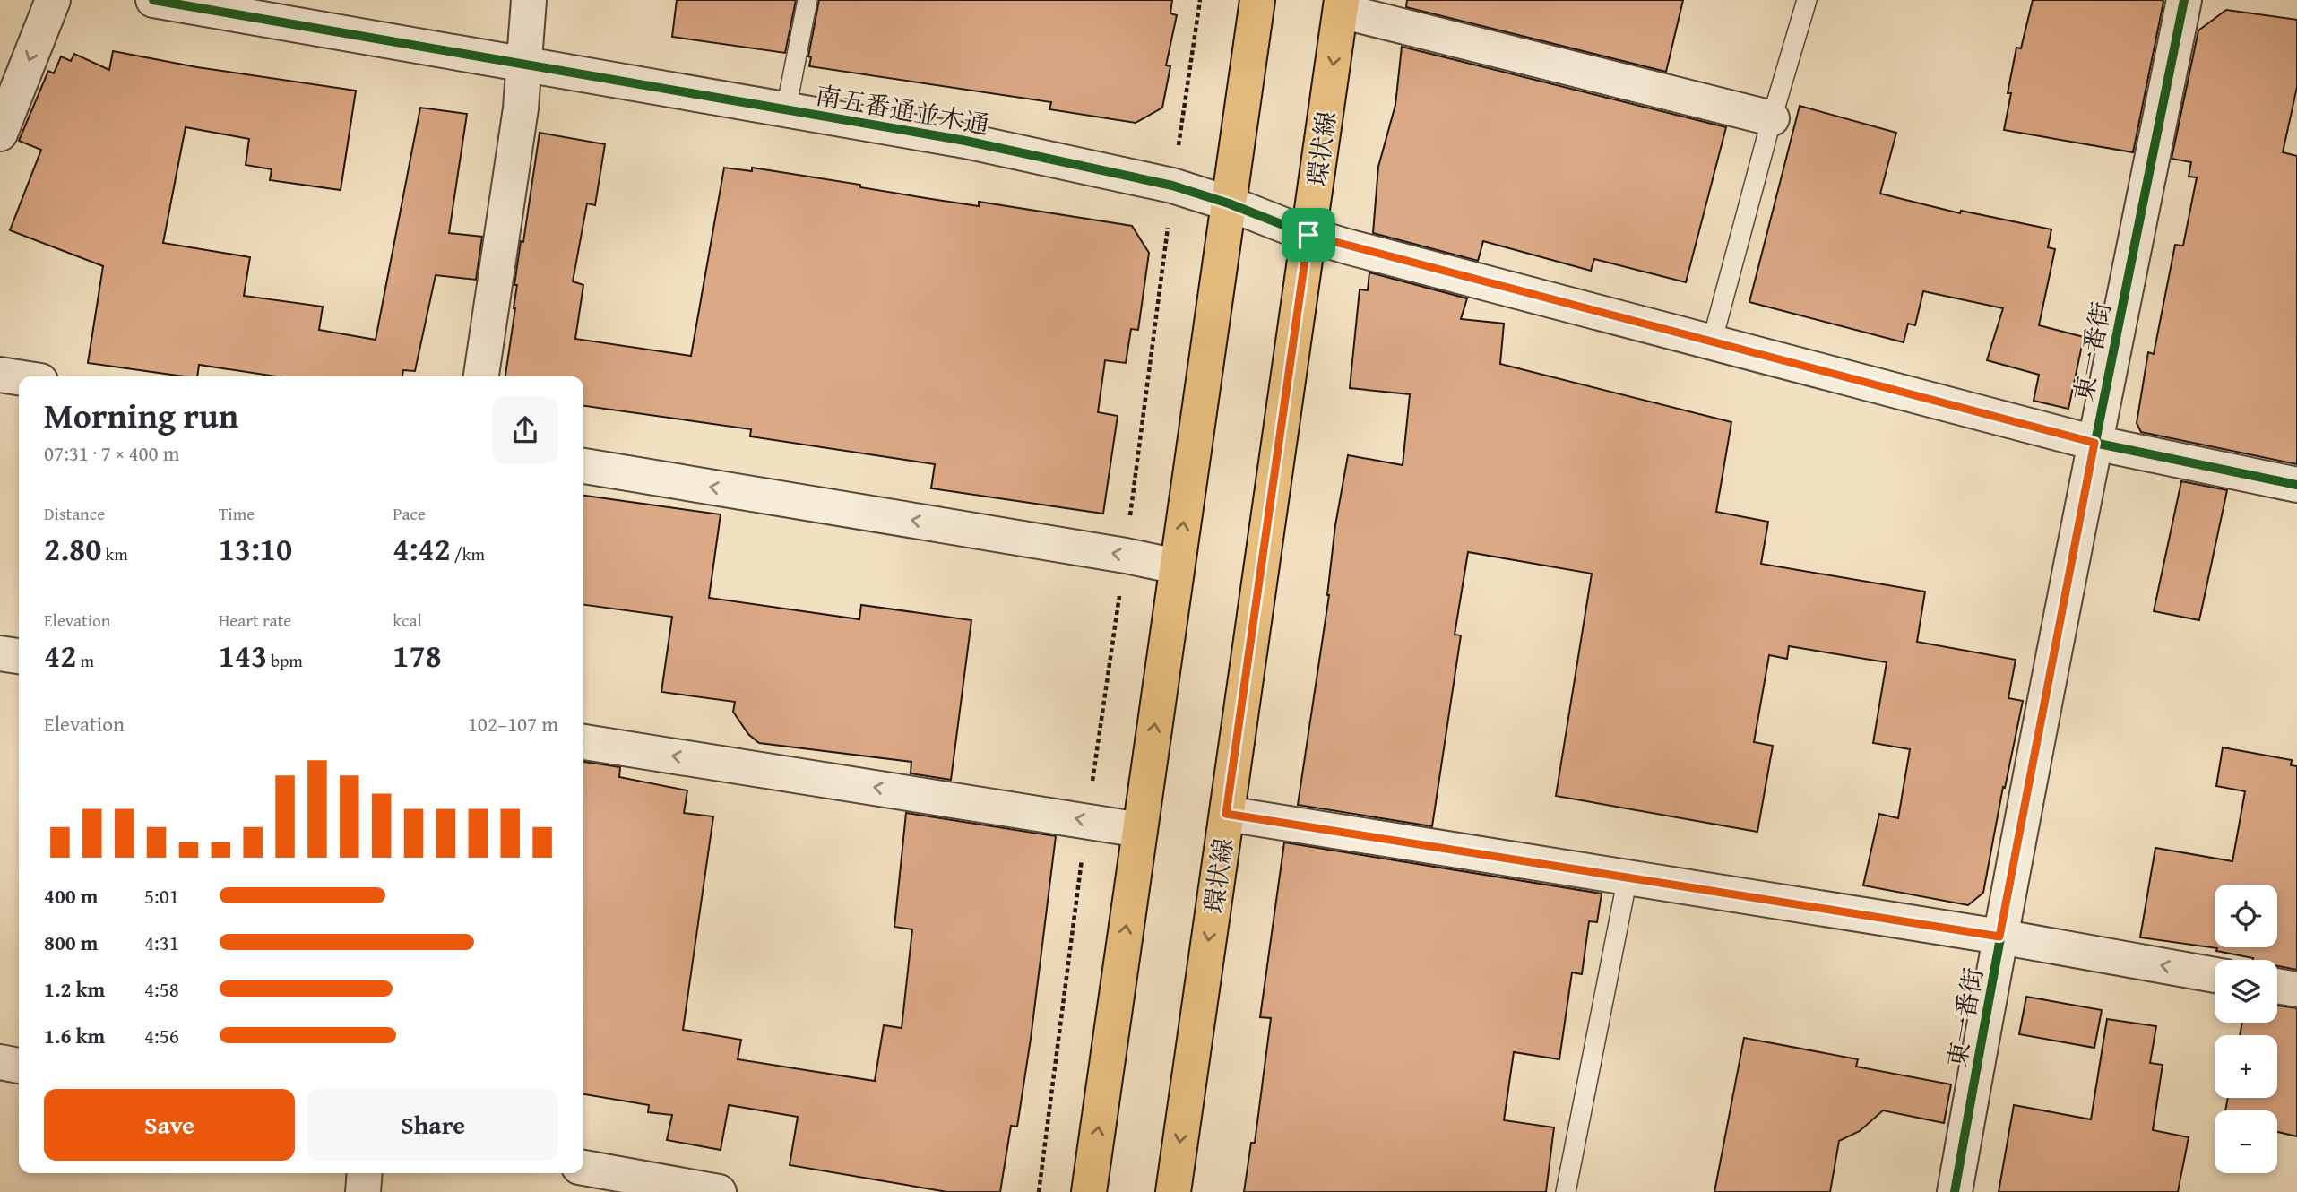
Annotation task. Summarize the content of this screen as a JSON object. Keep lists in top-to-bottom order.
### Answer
{
  "streets": {
    "main road": ["環状線"],
    "street": ["南五番通並木通", "東一番街"]
  },
  "crossings": [
    ["南五番通並木通", "環状線"],
    ["南五番通並木通", "東一番街"]
  ],
  "page": {
    "heading": ["Morning run", "07:31 · 7 × 400 m"],
    "stats": [
      ["Distance", "2.80 km"],
      ["Time", "13:10"],
      ["Pace", "4:42 /km"],
      ["Elevation", "42 m"],
      ["Heart rate", "143 bpm"],
      ["kcal", "178"]
    ],
    "chart": ["Elevation", "102–107 m"],
    "list": [
      {
        "name": "400 m",
        "note": "5:01"
      },
      {
        "name": "800 m",
        "note": "4:31"
      },
      {
        "name": "1.2 km",
        "note": "4:58"
      },
      {
        "name": "1.6 km",
        "note": "4:56"
      }
    ],
    "map_buttons": ["+", "−"],
    "buttons": ["Save", "Share"]
  }
}
